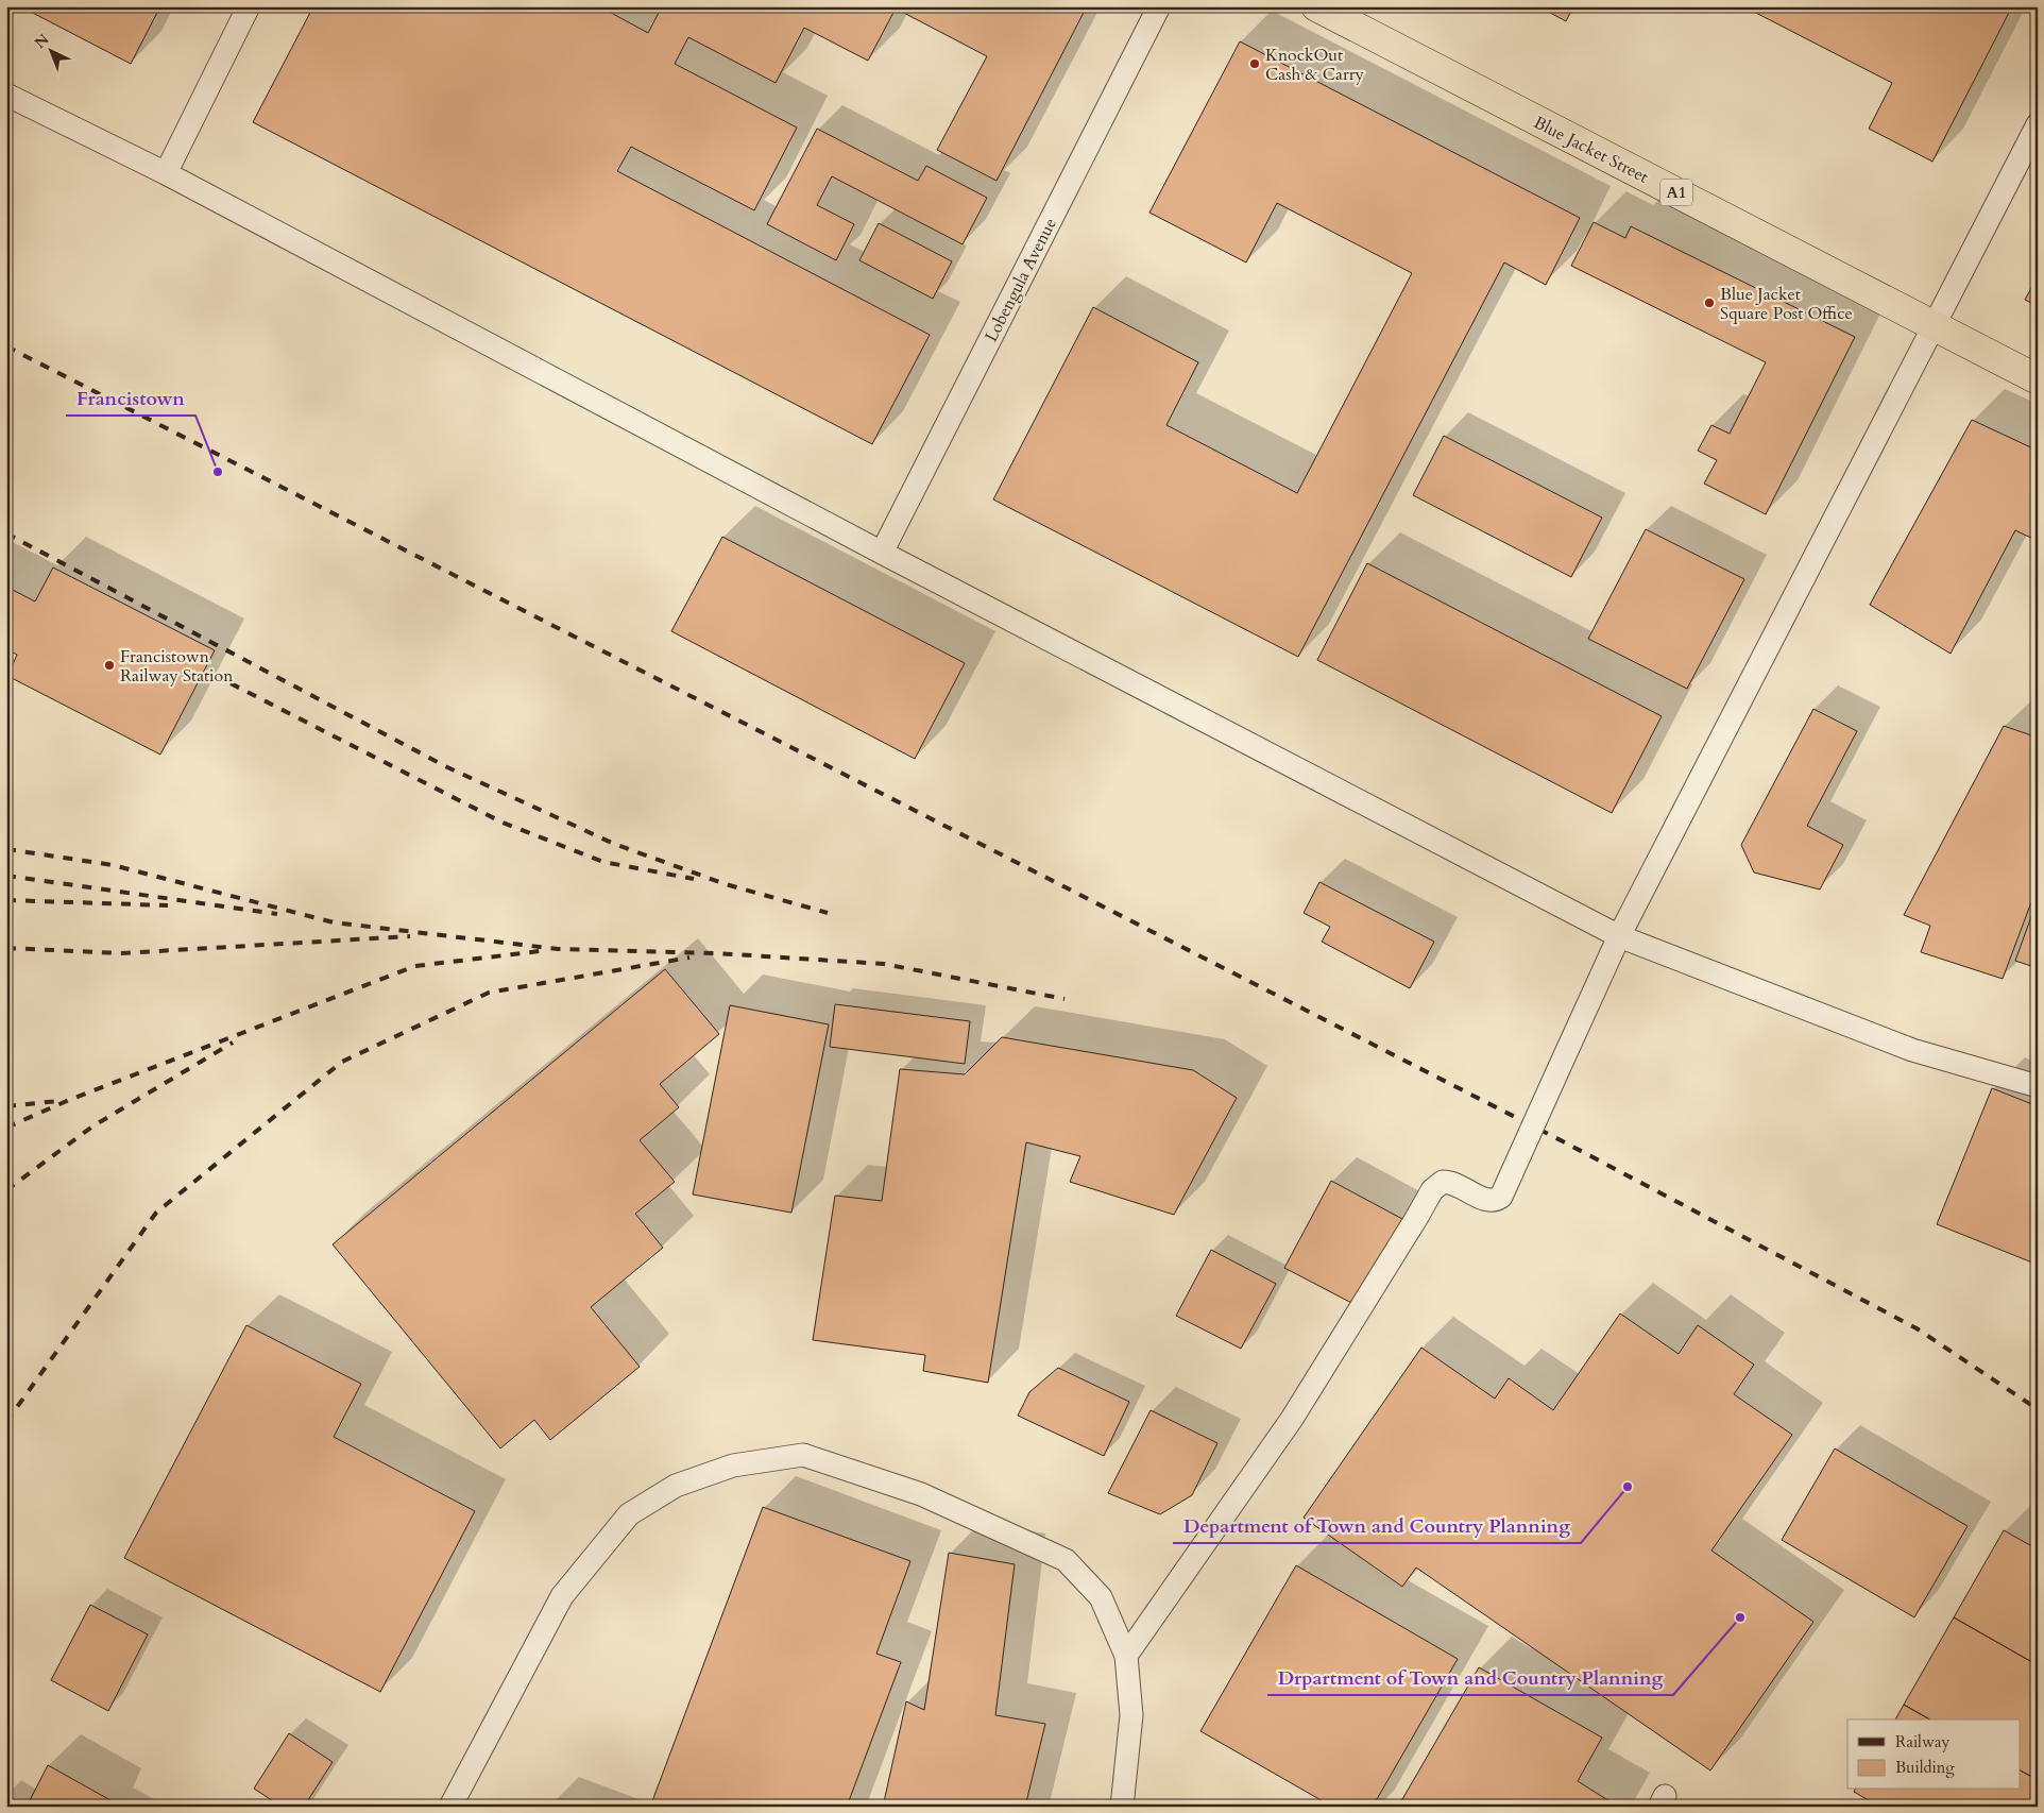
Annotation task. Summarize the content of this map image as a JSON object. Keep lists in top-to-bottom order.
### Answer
{
  "streets": {
    "highway": ["Blue Jacket Street", "A1"],
    "lane": ["Lobengula Avenue"]
  },
  "places": [
    "KnockOut Cash & Carry",
    "Blue Jacket Square Post Office",
    "Francistown",
    "Francistown Railway Station",
    "Department of Town and Country Planning",
    "Drpartment of Town and Country Planning"
  ],
  "legend": ["Railway", "Building"],
  "north": "top left"
}
